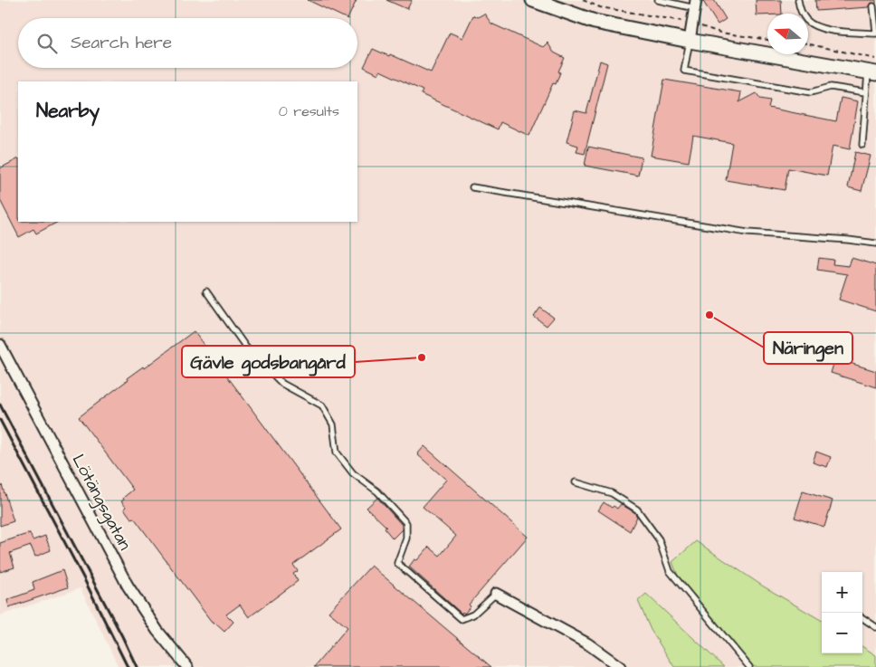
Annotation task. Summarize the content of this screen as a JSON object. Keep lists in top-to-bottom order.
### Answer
{
  "streets": {
    "street": ["Lötängsgatan"]
  },
  "places": ["Näringen", "Gävle godsbangård"],
  "north": "left",
  "page": {
    "search": "Search here",
    "heading": ["Nearby", "0 results"],
    "map_buttons": ["+", "−"]
  }
}
